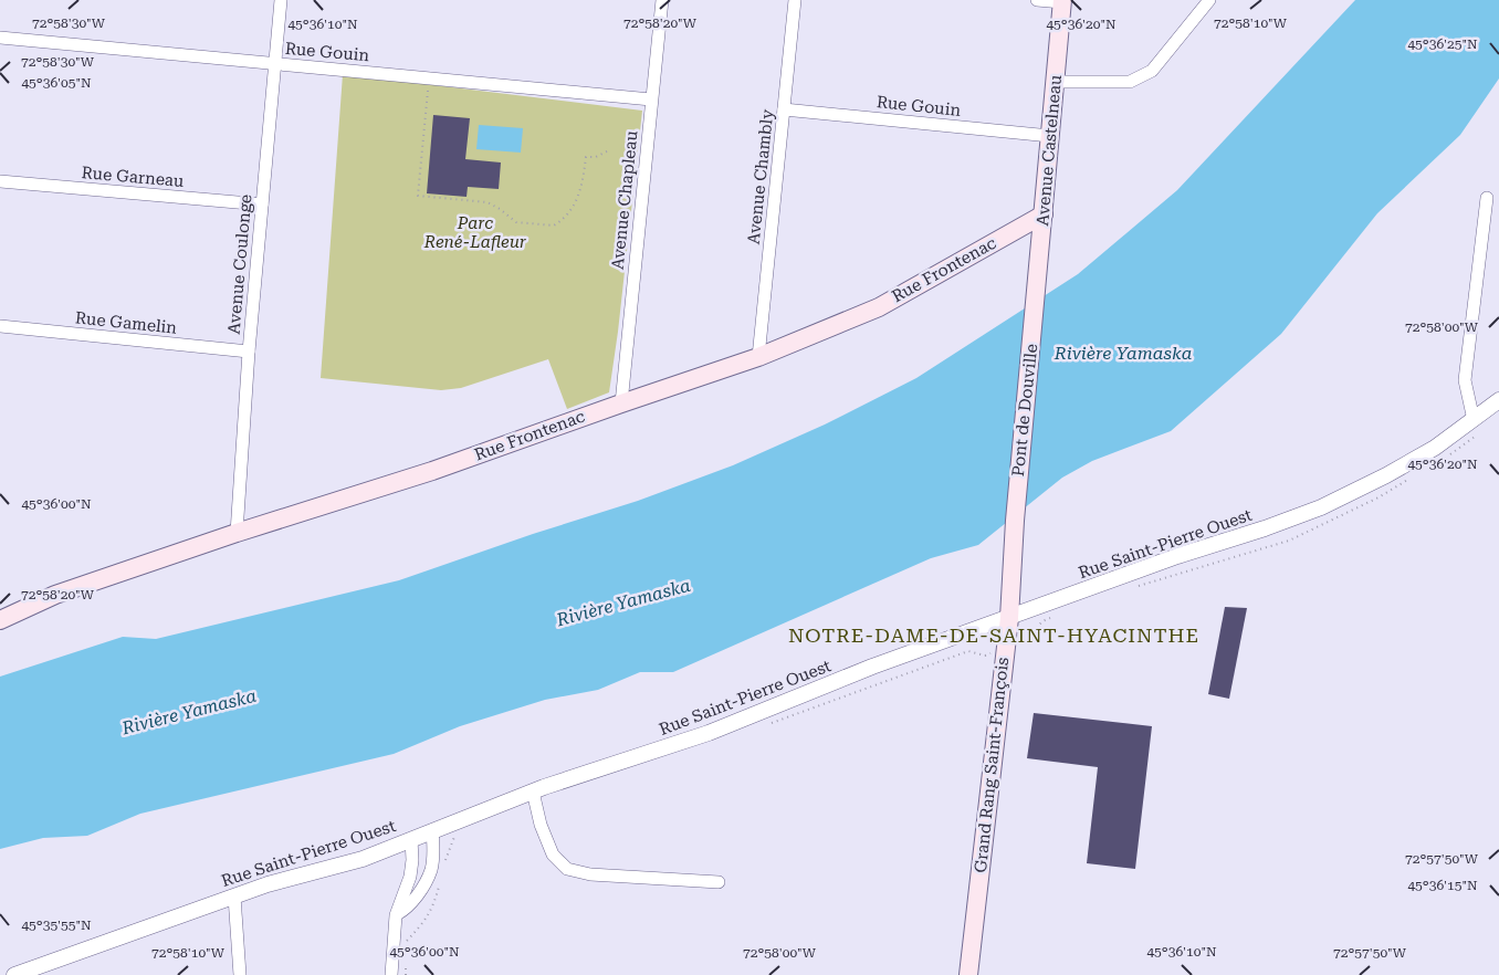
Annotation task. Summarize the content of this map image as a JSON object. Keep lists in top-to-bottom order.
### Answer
{
  "streets": {
    "main road": [
      "Avenue Castelneau",
      "Rue Frontenac",
      "Pont de Douville",
      "Grand Rang Saint-François"
    ],
    "street": [
      "Rue Gouin",
      "Rue Garneau",
      "Avenue Chambly",
      "Avenue Chapleau",
      "Avenue Coulonge",
      "Rue Gamelin",
      "Rue Saint-Pierre Ouest"
    ]
  },
  "crossings": [
    ["Rue Gouin", "Avenue Castelneau"],
    ["Rue Gouin", "Avenue Chambly"],
    ["Rue Gouin", "Avenue Chapleau"],
    ["Rue Gouin", "Avenue Coulonge"],
    ["Avenue Castelneau", "Rue Frontenac"],
    ["Avenue Castelneau", "Pont de Douville"],
    ["Rue Garneau", "Avenue Coulonge"],
    ["Avenue Chambly", "Rue Frontenac"],
    ["Avenue Chapleau", "Rue Frontenac"],
    ["Avenue Coulonge", "Rue Frontenac"],
    ["Avenue Coulonge", "Rue Gamelin"],
    ["Pont de Douville", "Grand Rang Saint-François"],
    ["Rue Saint-Pierre Ouest", "Grand Rang Saint-François"]
  ],
  "districts": ["NOTRE-DAME-DE-SAINT-HYACINTHE"],
  "water": ["Rivière Yamaska"],
  "parks": ["Parc René-Lafleur"],
  "coordinates": [
    "72°58'30\"W",
    "72°58'20\"W",
    "72°58'10\"W",
    "45°36'20\"N",
    "45°36'10\"N",
    "45°36'25\"N",
    "45°36'05\"N",
    "72°58'00\"W",
    "45°36'00\"N",
    "72°57'50\"W",
    "45°36'15\"N",
    "45°35'55\"N"
  ]
}
